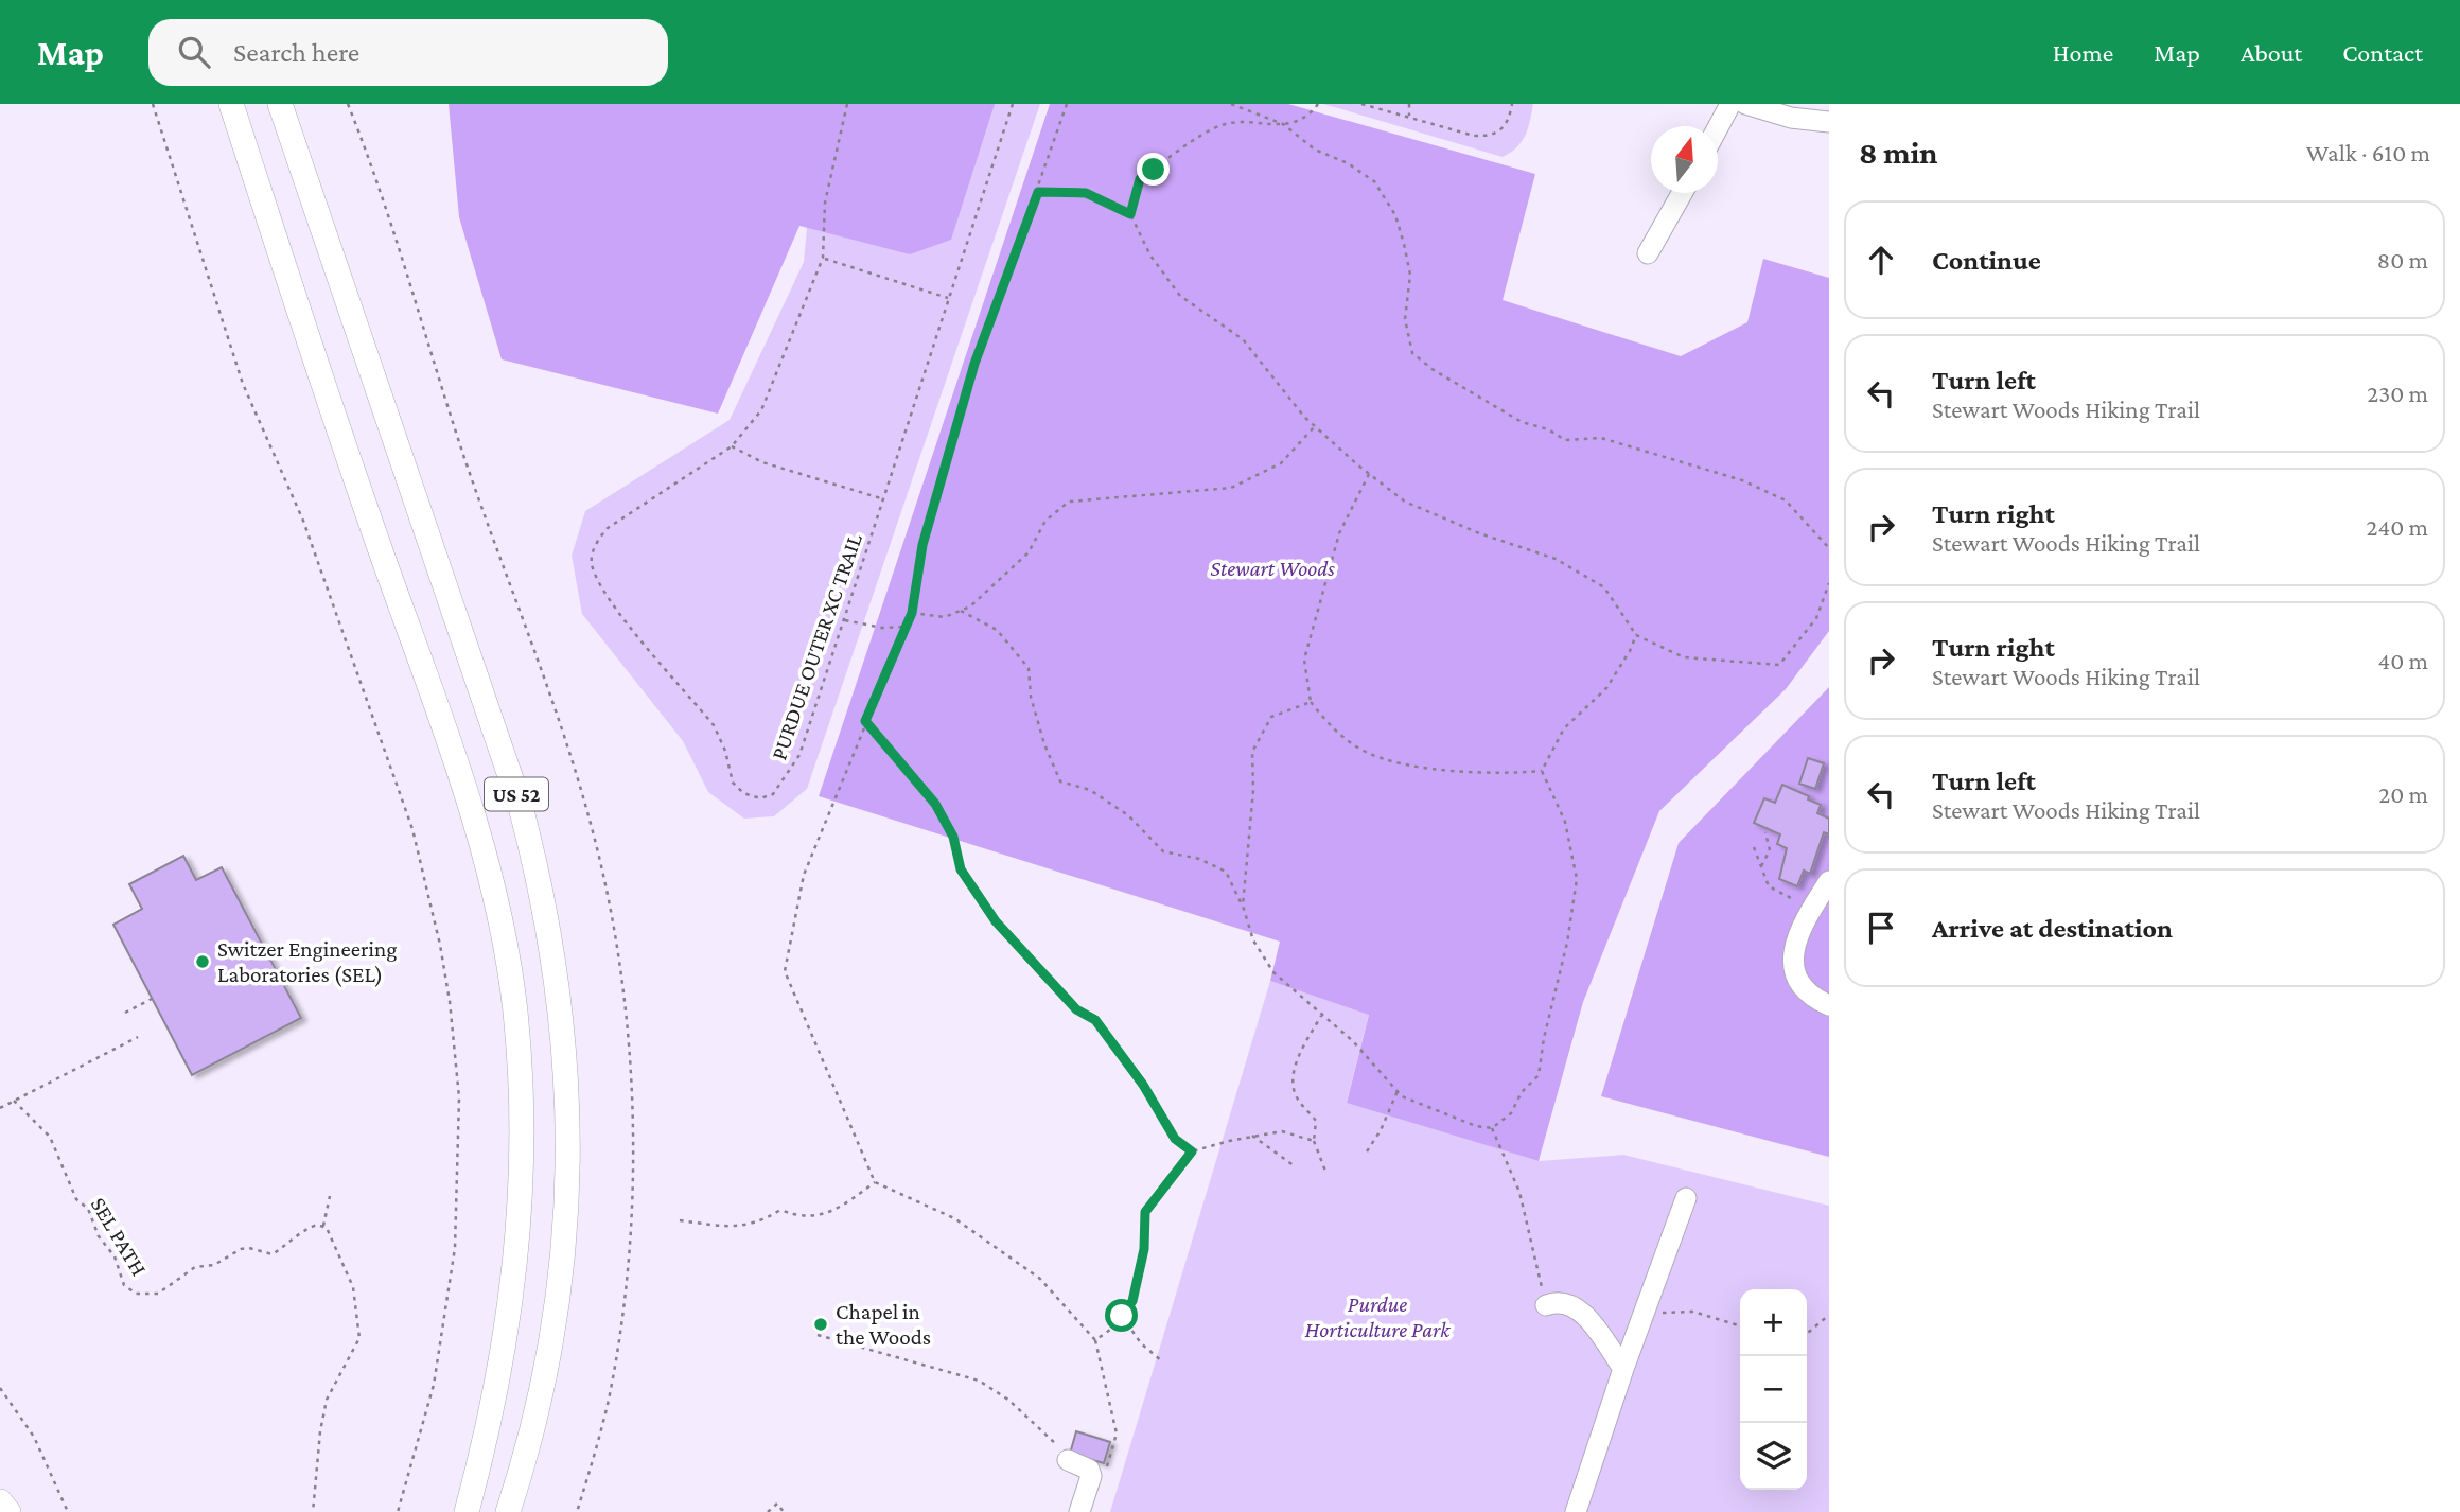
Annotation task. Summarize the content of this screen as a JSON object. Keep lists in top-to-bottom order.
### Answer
{
  "streets": {
    "main road": ["US 52"],
    "path": ["PURDUE OUTER XC TRAIL", "SEL PATH"]
  },
  "parks": ["Stewart Woods", "Purdue Horticulture Park"],
  "places": ["Switzer Engineering Laboratories (SEL)", "Chapel in the Woods"],
  "north": "top",
  "page": {
    "header": "Map",
    "search": "Search here",
    "nav": [
      "Home",
      "Map",
      "About",
      "Contact"
    ],
    "heading": ["8 min", "Walk · 610 m"],
    "list": [
      ["Continue", "80 m"],
      ["Turn left", "Stewart Woods Hiking Trail", "230 m"],
      ["Turn right", "Stewart Woods Hiking Trail", "240 m"],
      ["Turn right", "Stewart Woods Hiking Trail", "40 m"],
      ["Turn left", "Stewart Woods Hiking Trail", "20 m"],
      "Arrive at destination"
    ],
    "map_buttons": ["+", "−"]
  }
}
